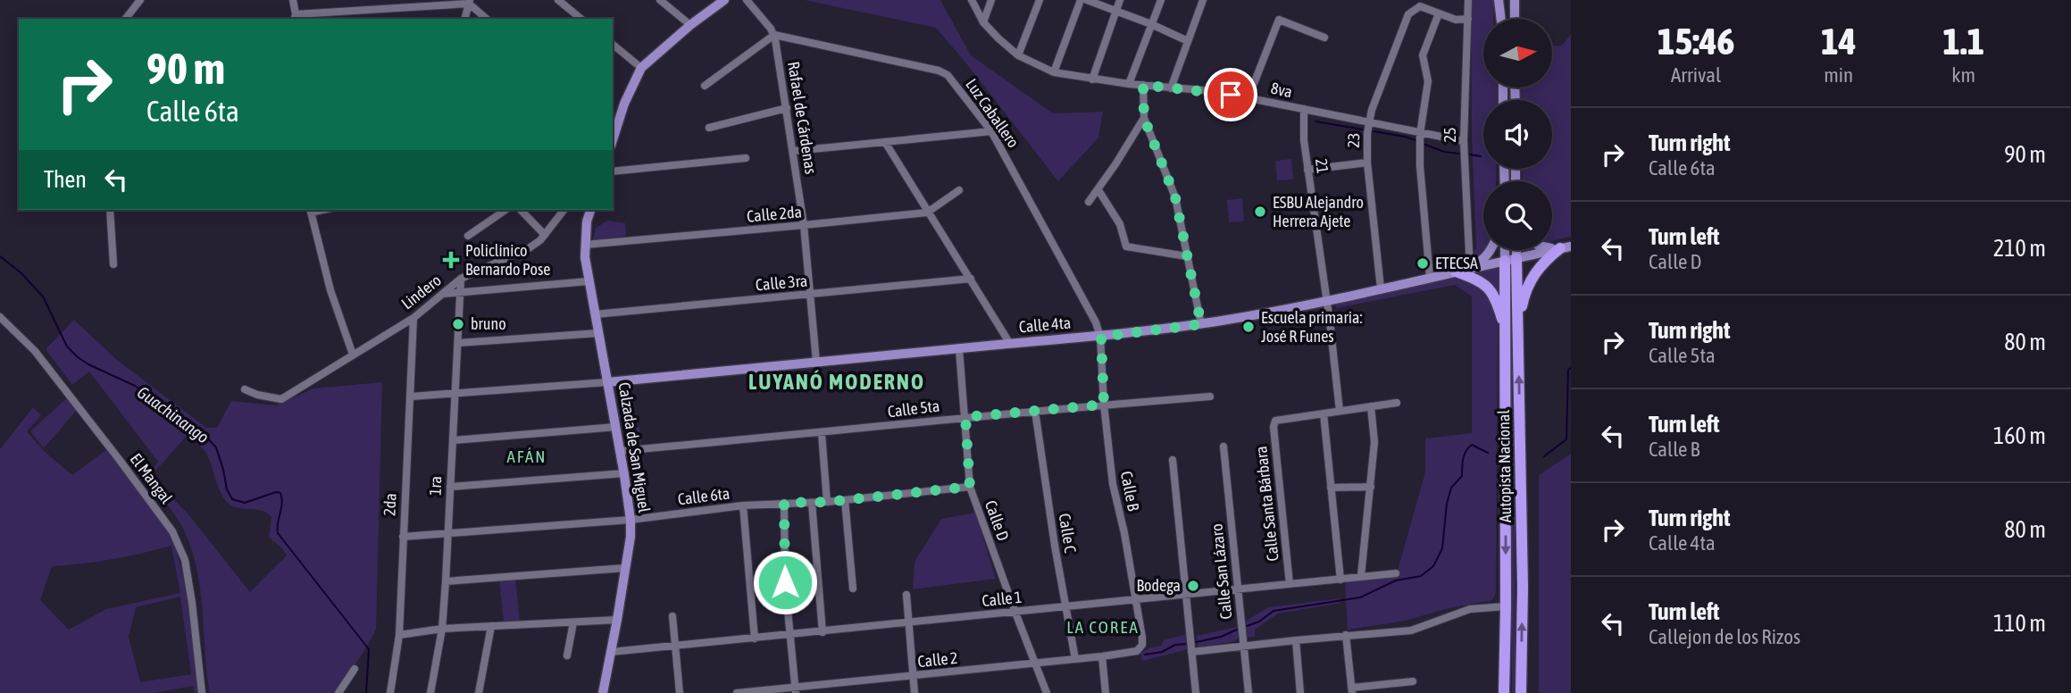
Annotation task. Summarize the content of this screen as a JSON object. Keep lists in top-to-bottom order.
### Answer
{
  "streets": {
    "highway": ["Autopista Nacional"],
    "main road": ["Calle 4ta", "Calzada de San Miguel"],
    "street": [
      "8va",
      "Luz Caballero",
      "Rafael de Cárdenas",
      "25",
      "23",
      "21",
      "Calle 2da",
      "Calle 3ra",
      "Lindero",
      "Calle 5ta",
      "El Mangal",
      "1ra",
      "Calle B",
      "Calle 6ta",
      "Calle Santa Bárbara",
      "2da",
      "Calle D",
      "Calle C",
      "Calle San Lázaro",
      "Calle 1",
      "Calle 2"
    ]
  },
  "crossings": [
    ["8va", "25"],
    ["8va", "23"],
    ["8va", "21"],
    ["Luz Caballero", "Rafael de Cárdenas"],
    ["Luz Caballero", "Calle 4ta"],
    ["Luz Caballero", "Calle B"],
    ["Rafael de Cárdenas", "Calle 2da"],
    ["Rafael de Cárdenas", "Calle 3ra"],
    ["Rafael de Cárdenas", "Calle 4ta"],
    ["25", "Calle 4ta"],
    ["23", "Calle 4ta"],
    ["21", "Calle 4ta"],
    ["Calle 2da", "Calzada de San Miguel"],
    ["Calle 3ra", "Calzada de San Miguel"],
    ["Lindero", "1ra"],
    ["Lindero", "2da"],
    ["Calle 4ta", "Calzada de San Miguel"],
    ["Calle 4ta", "Calle B"],
    ["Calle 4ta", "Calle D"],
    ["Calle 5ta", "Calzada de San Miguel"],
    ["Calle 5ta", "Calle B"],
    ["Calle 5ta", "Calle D"],
    ["Calle 5ta", "Calle C"],
    ["Calzada de San Miguel", "Calle 6ta"],
    ["Calzada de San Miguel", "Calle 1"],
    ["1ra", "Calle 6ta"],
    ["Calle B", "Calle 1"],
    ["Calle B", "Calle 2"],
    ["Calle 6ta", "2da"],
    ["Calle 6ta", "Calle D"],
    ["Calle Santa Bárbara", "Calle 1"],
    ["Calle D", "Calle 1"],
    ["Calle D", "Calle 2"],
    ["Calle C", "Calle 1"],
    ["Calle C", "Calle 2"],
    ["Calle San Lázaro", "Calle 1"]
  ],
  "districts": ["LUYANÓ MODERNO", "AFÁN", "LA COREA"],
  "water": ["Guachinango"],
  "places": {
    "other": [
      "ESBU Alejandro Herrera Ajete",
      "ETECSA",
      "bruno",
      "Escuela primaria: José R Funes",
      "Bodega"
    ],
    "health": ["Policlínico Bernardo Pose"]
  },
  "north": "right",
  "page": {
    "eta": [
      "15:46",
      "Arrival",
      "14",
      "min",
      "1.1",
      "km"
    ],
    "turn": ["90 m", "Calle 6ta"],
    "list": [
      {
        "name": "Turn right",
        "note": "Calle 6ta",
        "value": "90 m"
      },
      {
        "name": "Turn left",
        "note": "Calle D",
        "value": "210 m"
      },
      {
        "name": "Turn right",
        "note": "Calle 5ta",
        "value": "80 m"
      },
      {
        "name": "Turn left",
        "note": "Calle B",
        "value": "160 m"
      },
      {
        "name": "Turn right",
        "note": "Calle 4ta",
        "value": "80 m"
      },
      {
        "name": "Turn left",
        "note": "Callejon de los Rizos",
        "value": "110 m"
      }
    ],
    "then": "Then"
  }
}
